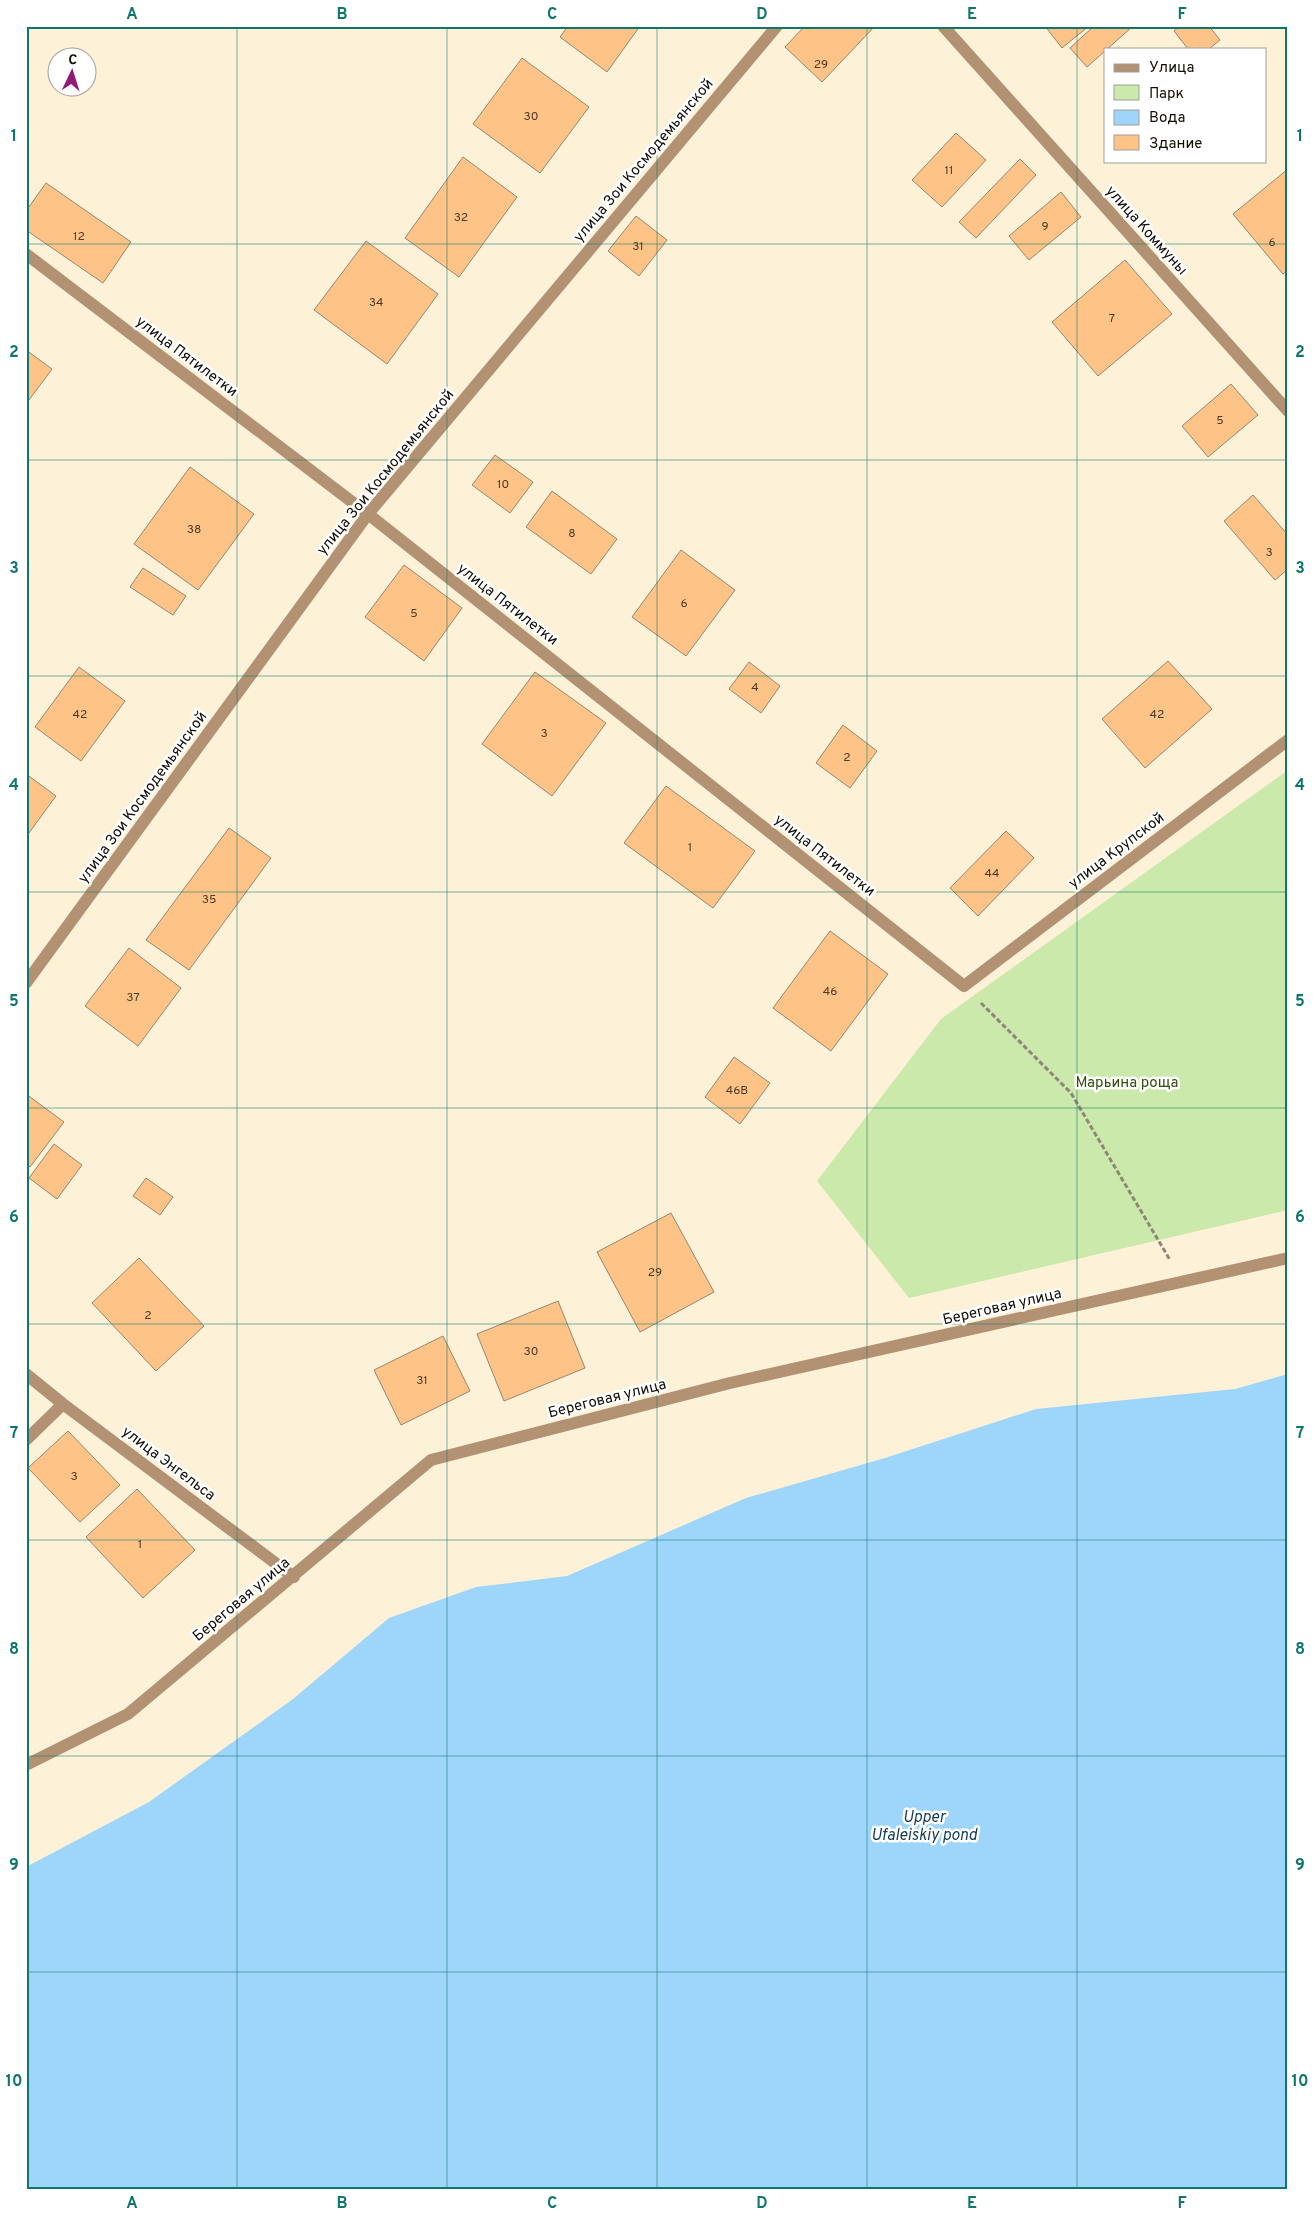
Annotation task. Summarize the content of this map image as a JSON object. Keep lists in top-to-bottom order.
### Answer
{
  "streets": {
    "street": [
      "улица Зои Космодемьянской",
      "улица Коммуны",
      "улица Пятилетки",
      "улица Крупской",
      "Береговая улица",
      "улица Энгельса"
    ]
  },
  "crossings": [
    ["улица Зои Космодемьянской", "улица Пятилетки"],
    ["улица Пятилетки", "улица Крупской"],
    ["Береговая улица", "улица Энгельса"]
  ],
  "water": ["Upper Ufaleiskiy pond"],
  "parks": ["Марьина роща"],
  "house_numbers": [
    "29",
    "30",
    "11",
    "32",
    "9",
    "12",
    "6",
    "31",
    "34",
    "7",
    "5",
    "10",
    "38",
    "8",
    "3",
    "6",
    "5",
    "4",
    "42",
    "42",
    "3",
    "2",
    "1",
    "44",
    "35",
    "46",
    "37",
    "46В",
    "29",
    "2",
    "30",
    "31",
    "3",
    "1"
  ],
  "legend": [
    "Улица",
    "Парк",
    "Вода",
    "Здание"
  ],
  "north": "top",
  "grid": {
    "columns": [
      "A",
      "B",
      "C",
      "D",
      "E",
      "F"
    ],
    "rows": [
      "1",
      "2",
      "3",
      "4",
      "5",
      "6",
      "7",
      "8",
      "9",
      "10"
    ]
  }
}
